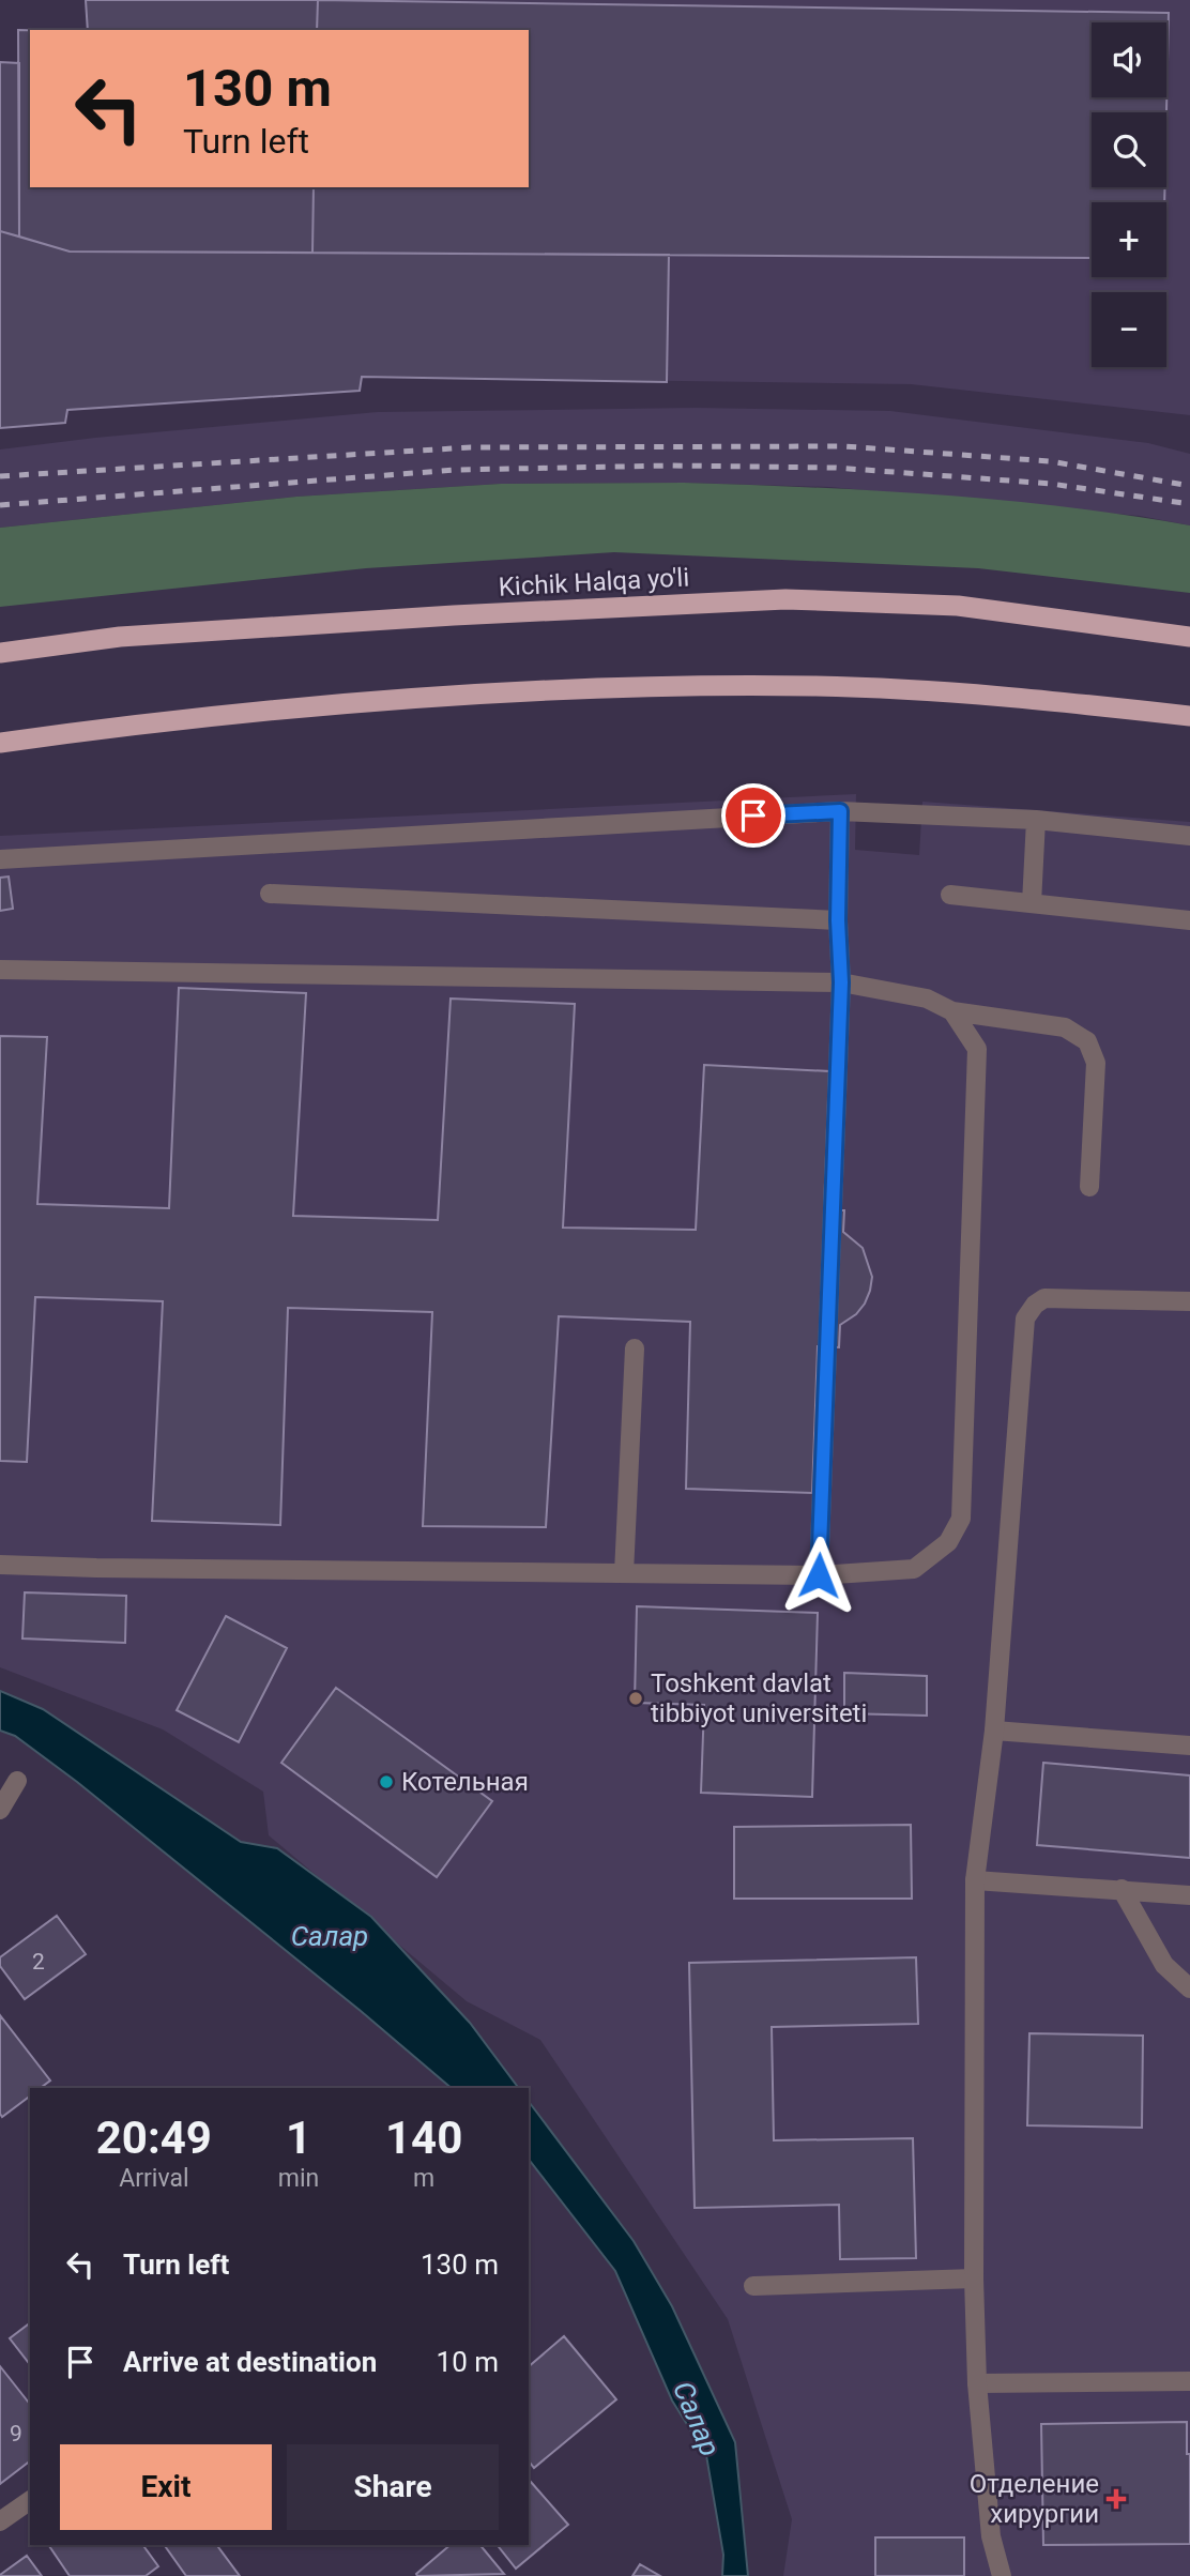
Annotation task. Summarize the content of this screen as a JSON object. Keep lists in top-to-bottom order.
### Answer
{
  "streets": {
    "highway": ["Kichik Halqa yo'li"]
  },
  "water": ["Салар"],
  "places": {
    "other": ["Toshkent davlat tibbiyot universiteti", "Котельная"],
    "health": ["Отделение хирургии"]
  },
  "house_numbers": ["2", "9"],
  "page": {
    "map_buttons": ["+", "−"],
    "turn": ["130 m", "Turn left"],
    "eta": [
      "20:49",
      "Arrival",
      "1",
      "min",
      "140",
      "m"
    ],
    "list": [
      {
        "name": "Turn left",
        "value": "130 m"
      },
      {
        "name": "Arrive at destination",
        "value": "10 m"
      }
    ],
    "buttons": ["Exit", "Share"]
  }
}
